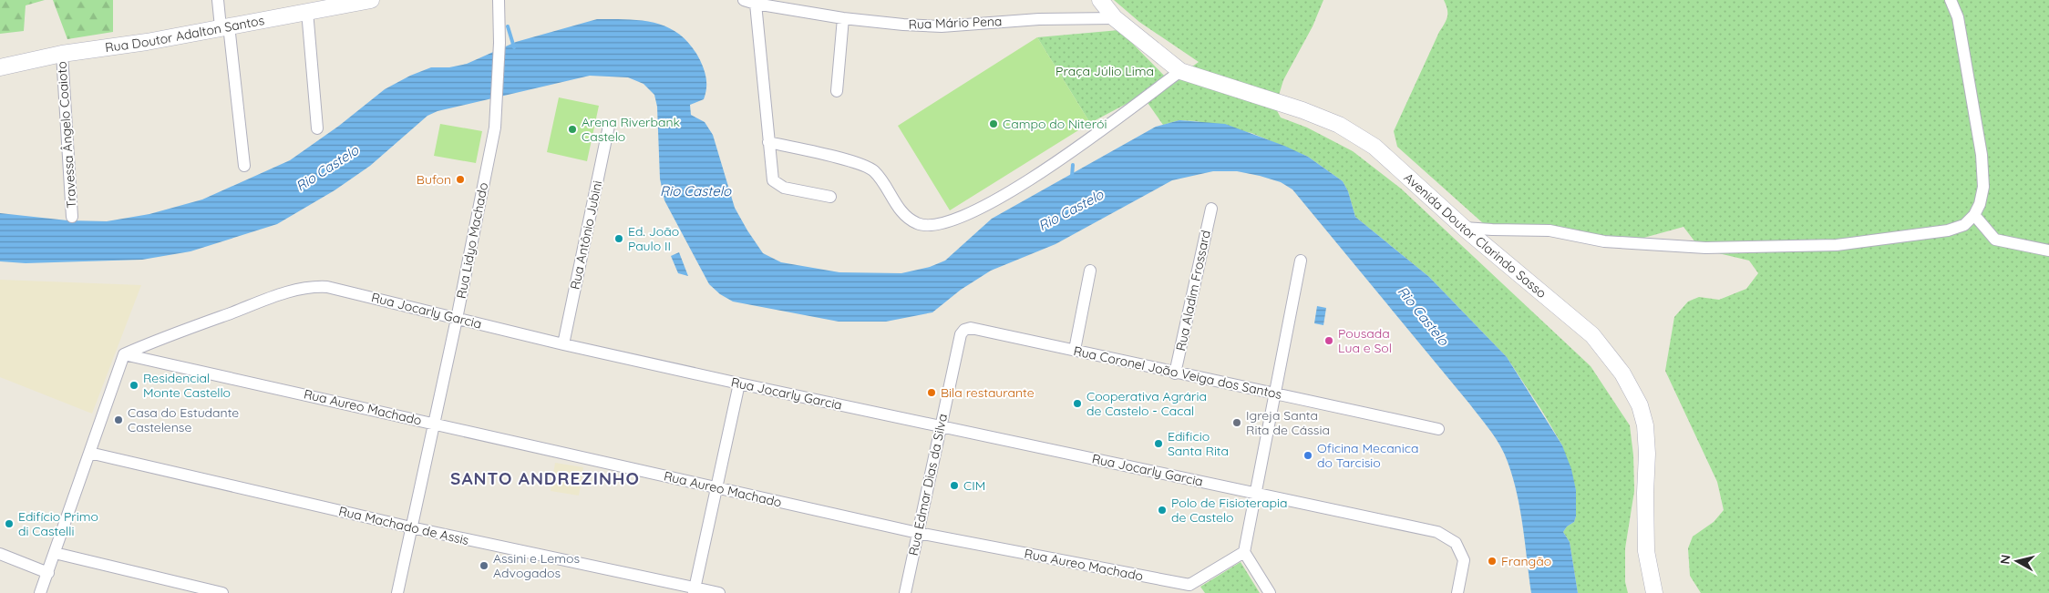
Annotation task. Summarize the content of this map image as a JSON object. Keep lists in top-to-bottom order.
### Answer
{
  "streets": {
    "main road": ["Rua Doutor Adalton Santos", "Avenida Doutor Clarindo Sasso"],
    "street": [
      "Rua Mário Pena",
      "Travessa Ângelo Coaioto",
      "Rua Antônio Jubini",
      "Rua Lidyo Machado",
      "Rua Aladim Frossard",
      "Rua Jocarly Garcia",
      "Rua Coronel João Veiga dos Santos",
      "Rua Aureo Machado",
      "Rua Edmar Dias da Silva",
      "Rua Machado de Assis"
    ]
  },
  "crossings": [
    ["Rua Mário Pena", "Avenida Doutor Clarindo Sasso"],
    ["Rua Doutor Adalton Santos", "Travessa Ângelo Coaioto"],
    ["Rua Antônio Jubini", "Rua Jocarly Garcia"],
    ["Rua Lidyo Machado", "Rua Jocarly Garcia"],
    ["Rua Lidyo Machado", "Rua Aureo Machado"],
    ["Rua Lidyo Machado", "Rua Machado de Assis"],
    ["Rua Aladim Frossard", "Rua Coronel João Veiga dos Santos"],
    ["Rua Jocarly Garcia", "Rua Aureo Machado"],
    ["Rua Jocarly Garcia", "Rua Edmar Dias da Silva"],
    ["Rua Coronel João Veiga dos Santos", "Rua Edmar Dias da Silva"],
    ["Rua Aureo Machado", "Rua Edmar Dias da Silva"]
  ],
  "districts": ["SANTO ANDREZINHO"],
  "water": ["Rio Castelo"],
  "parks": ["Praça Júlio Lima"],
  "places": [
    "Campo do Niterói",
    "Arena Riverbank Castelo",
    "Bufon",
    "Ed. João Paulo II",
    "Pousada Lua e Sol",
    "Residencial Monte Castello",
    "Bila restaurante",
    "Cooperativa Agrária de Castelo - Cacal",
    "Casa do Estudante Castelense",
    "Igreja Santa Rita de Cássia",
    "Edificio Santa Rita",
    "Oficina Mecanica do Tarcisio",
    "CIM",
    "Polo de Fisioterapia de Castelo",
    "Edifício Primo di Castelli",
    "Frangão",
    "Assini e Lemos Advogados"
  ],
  "north": "left"
}
